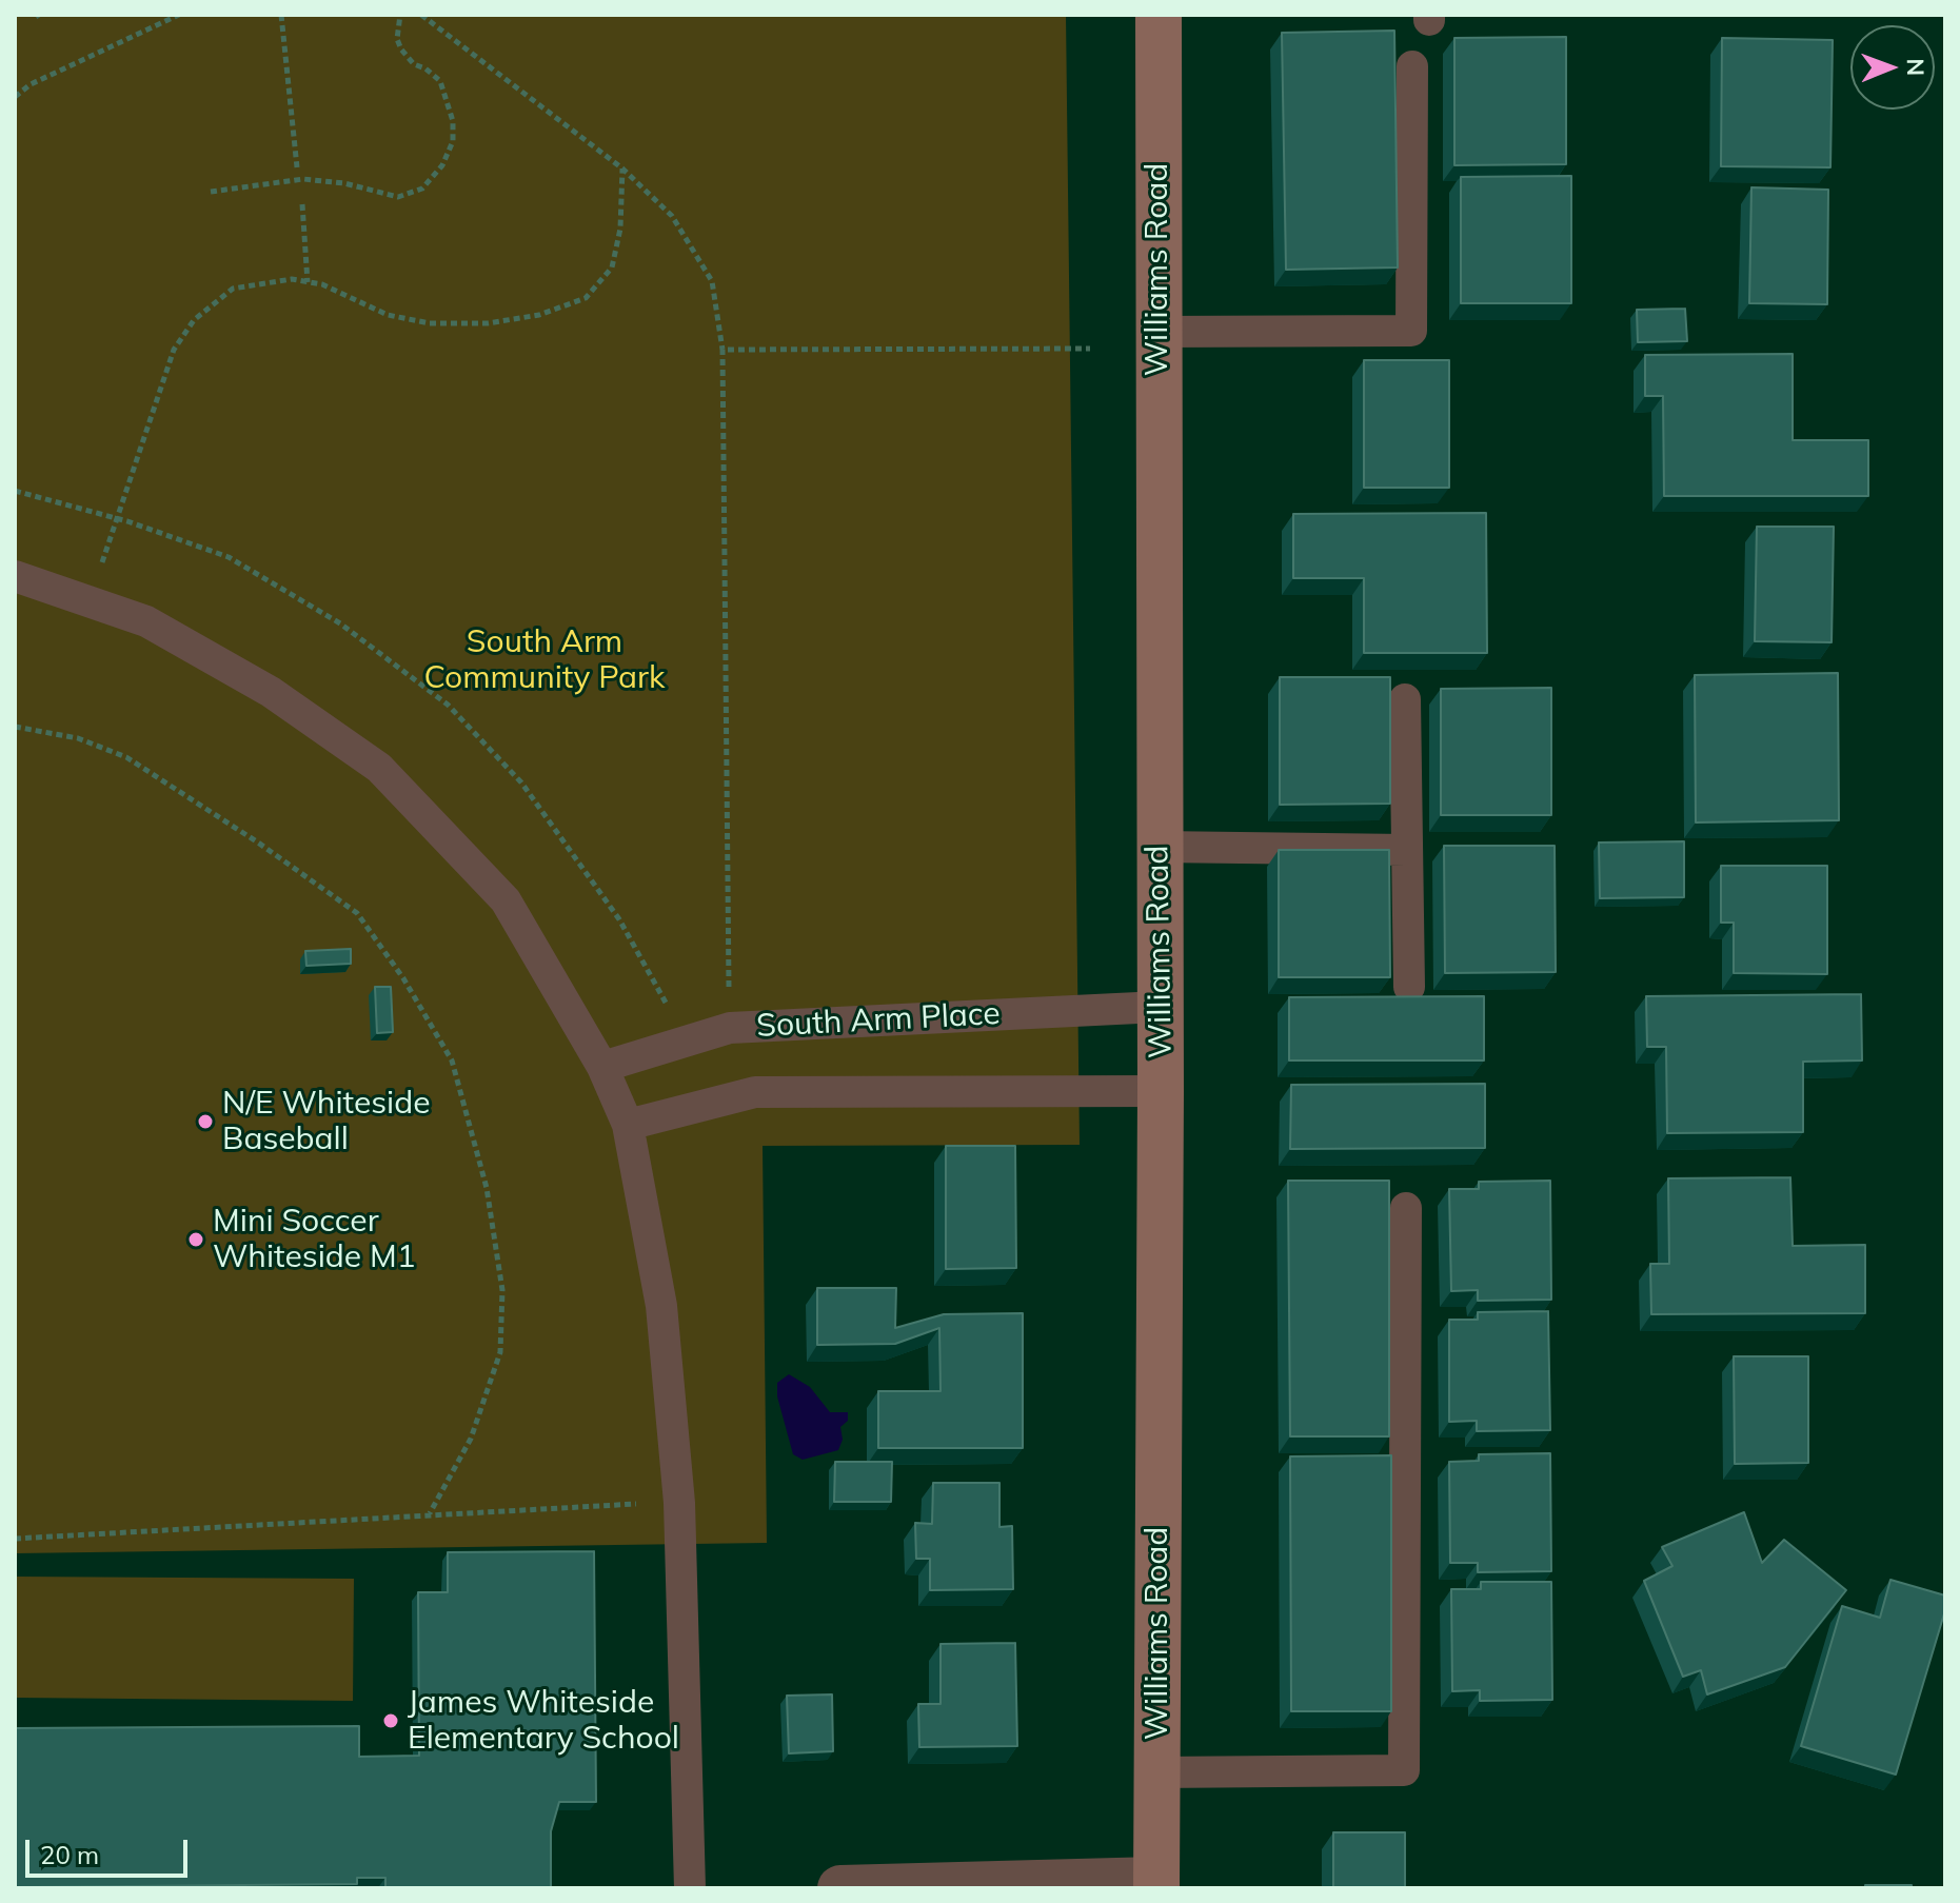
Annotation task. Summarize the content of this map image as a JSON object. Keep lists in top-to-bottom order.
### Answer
{
  "streets": {
    "street": ["Williams Road"],
    "lane": ["South Arm Place"]
  },
  "crossings": [
    ["Williams Road", "South Arm Place"]
  ],
  "parks": ["South Arm Community Park"],
  "places": ["N/E Whiteside Baseball", "Mini Soccer Whiteside M1", "James Whiteside Elementary School"],
  "scale_bar": "20 m",
  "north": "right"
}
